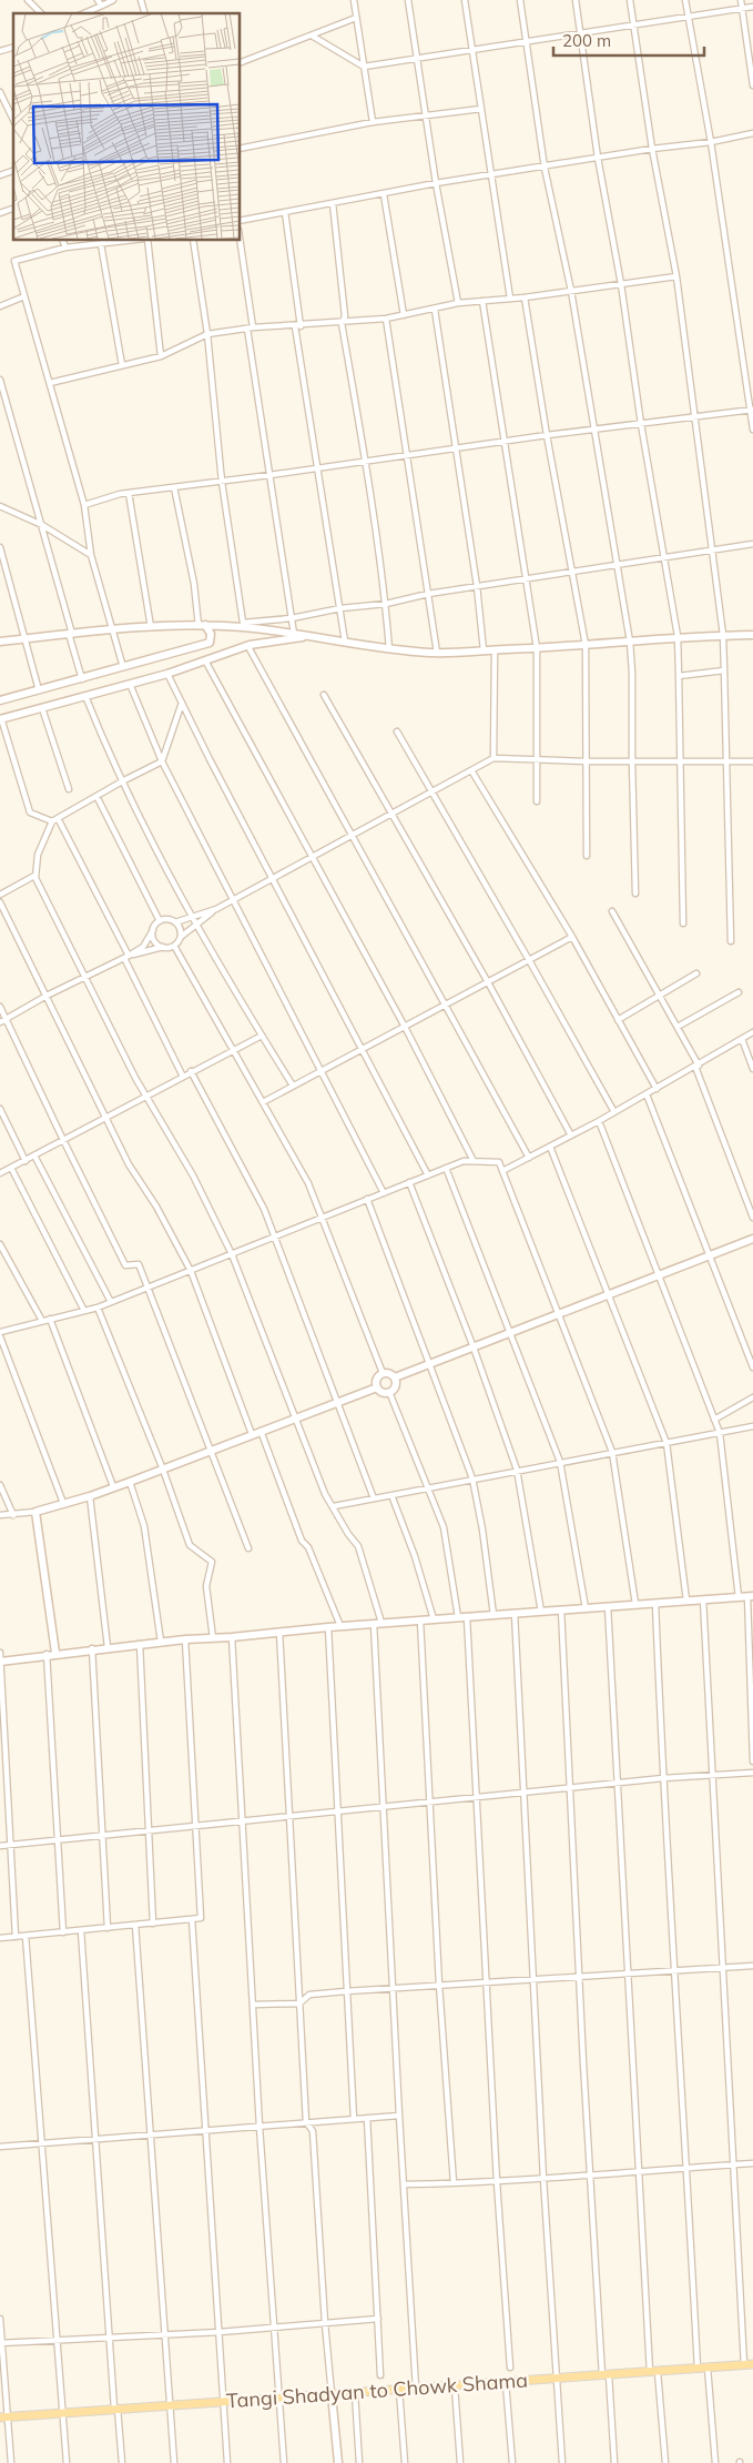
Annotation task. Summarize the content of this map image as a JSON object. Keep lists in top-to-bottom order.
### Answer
{
  "streets": {
    "main road": ["Tangi Shadyan to Chowk Shama"]
  },
  "scale_bar": "200 m"
}
